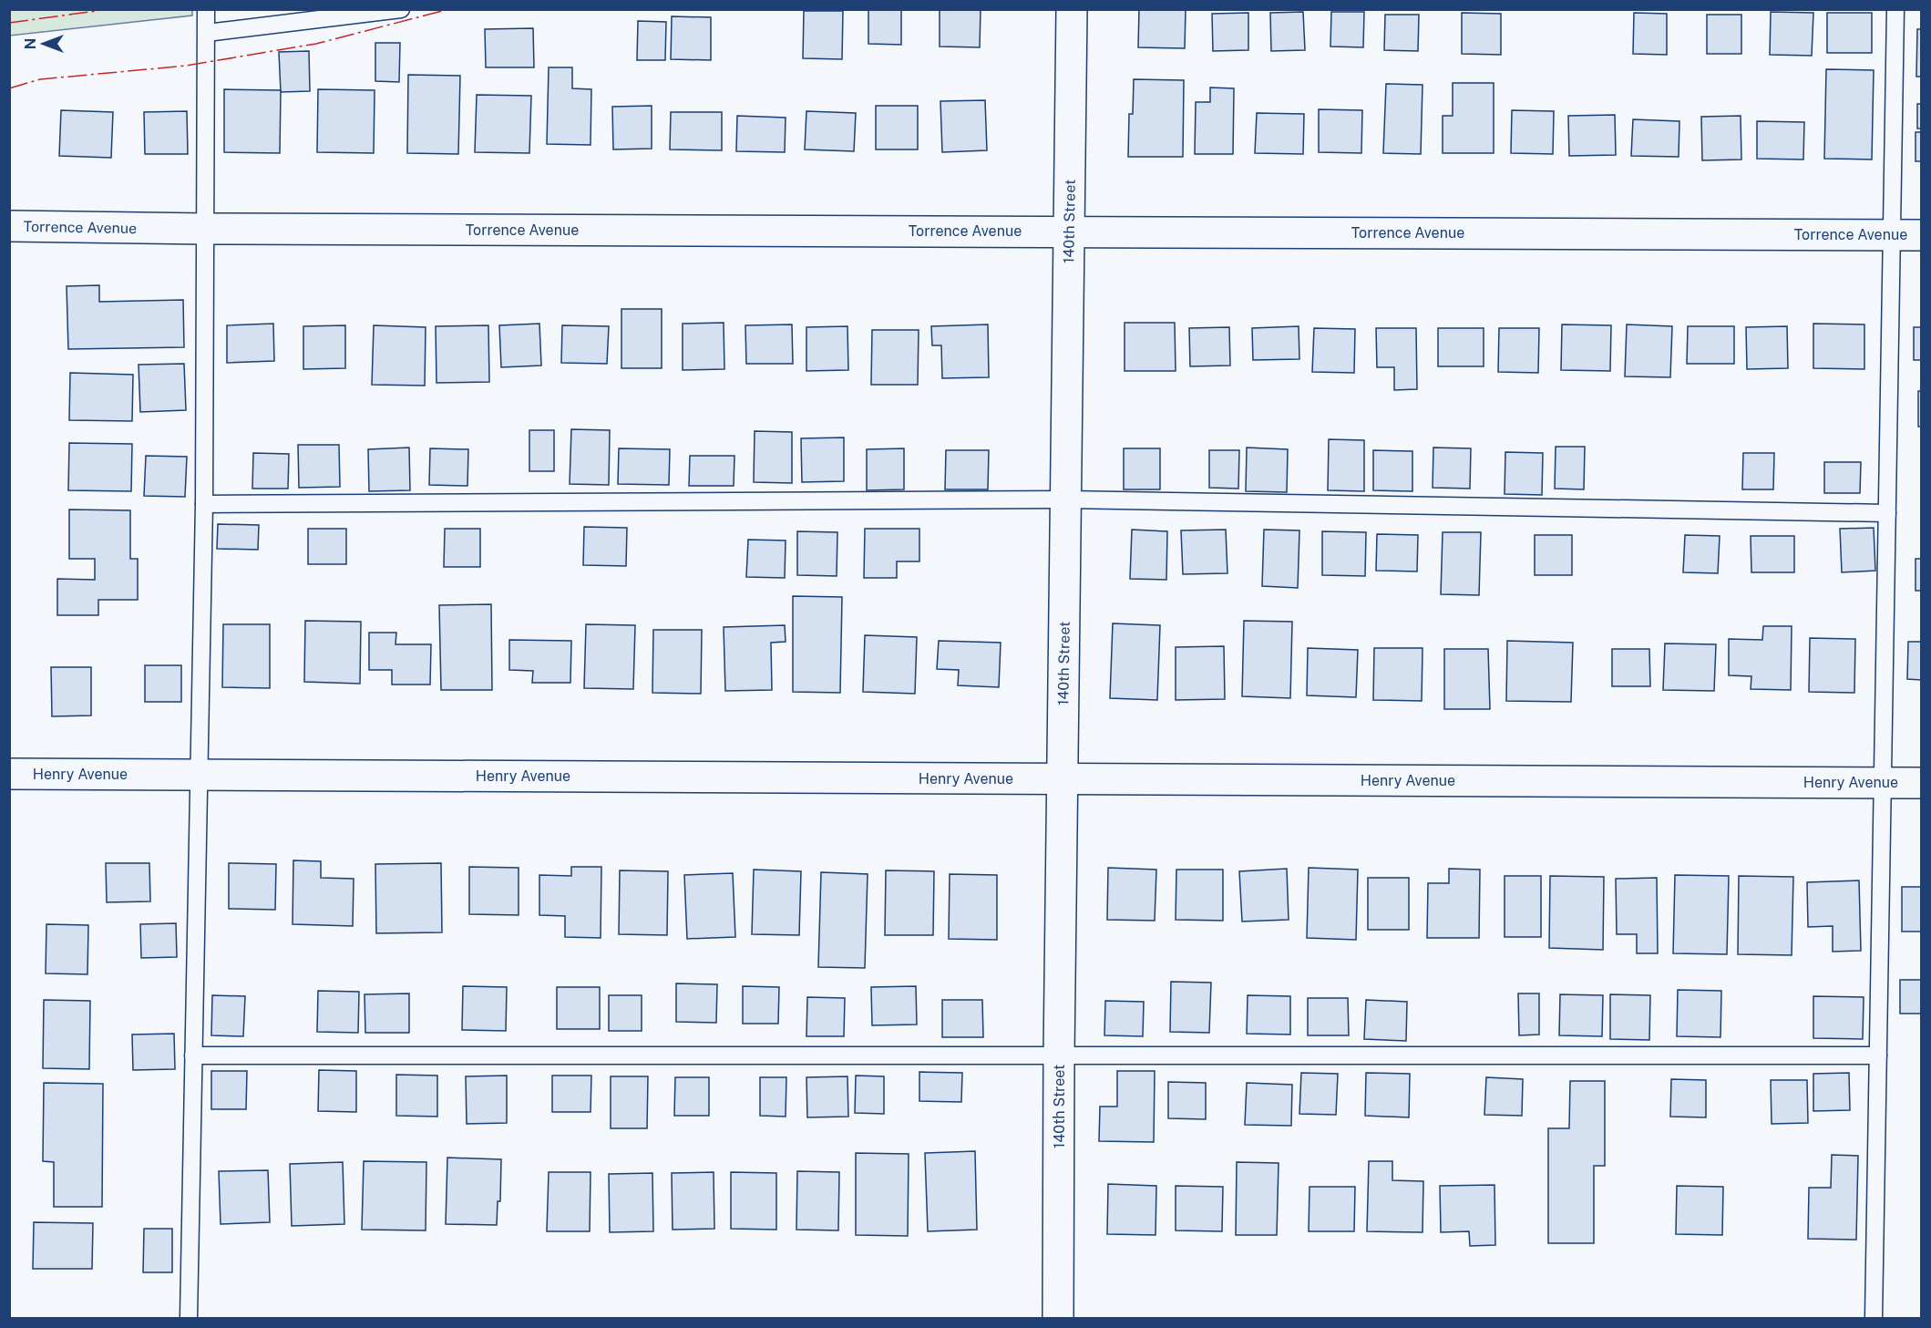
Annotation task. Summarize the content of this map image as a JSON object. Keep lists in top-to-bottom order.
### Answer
{
  "streets": {
    "street": ["140th Street", "Torrence Avenue", "Henry Avenue"]
  },
  "crossings": [
    ["140th Street", "Torrence Avenue"],
    ["140th Street", "Henry Avenue"]
  ],
  "north": "left"
}
